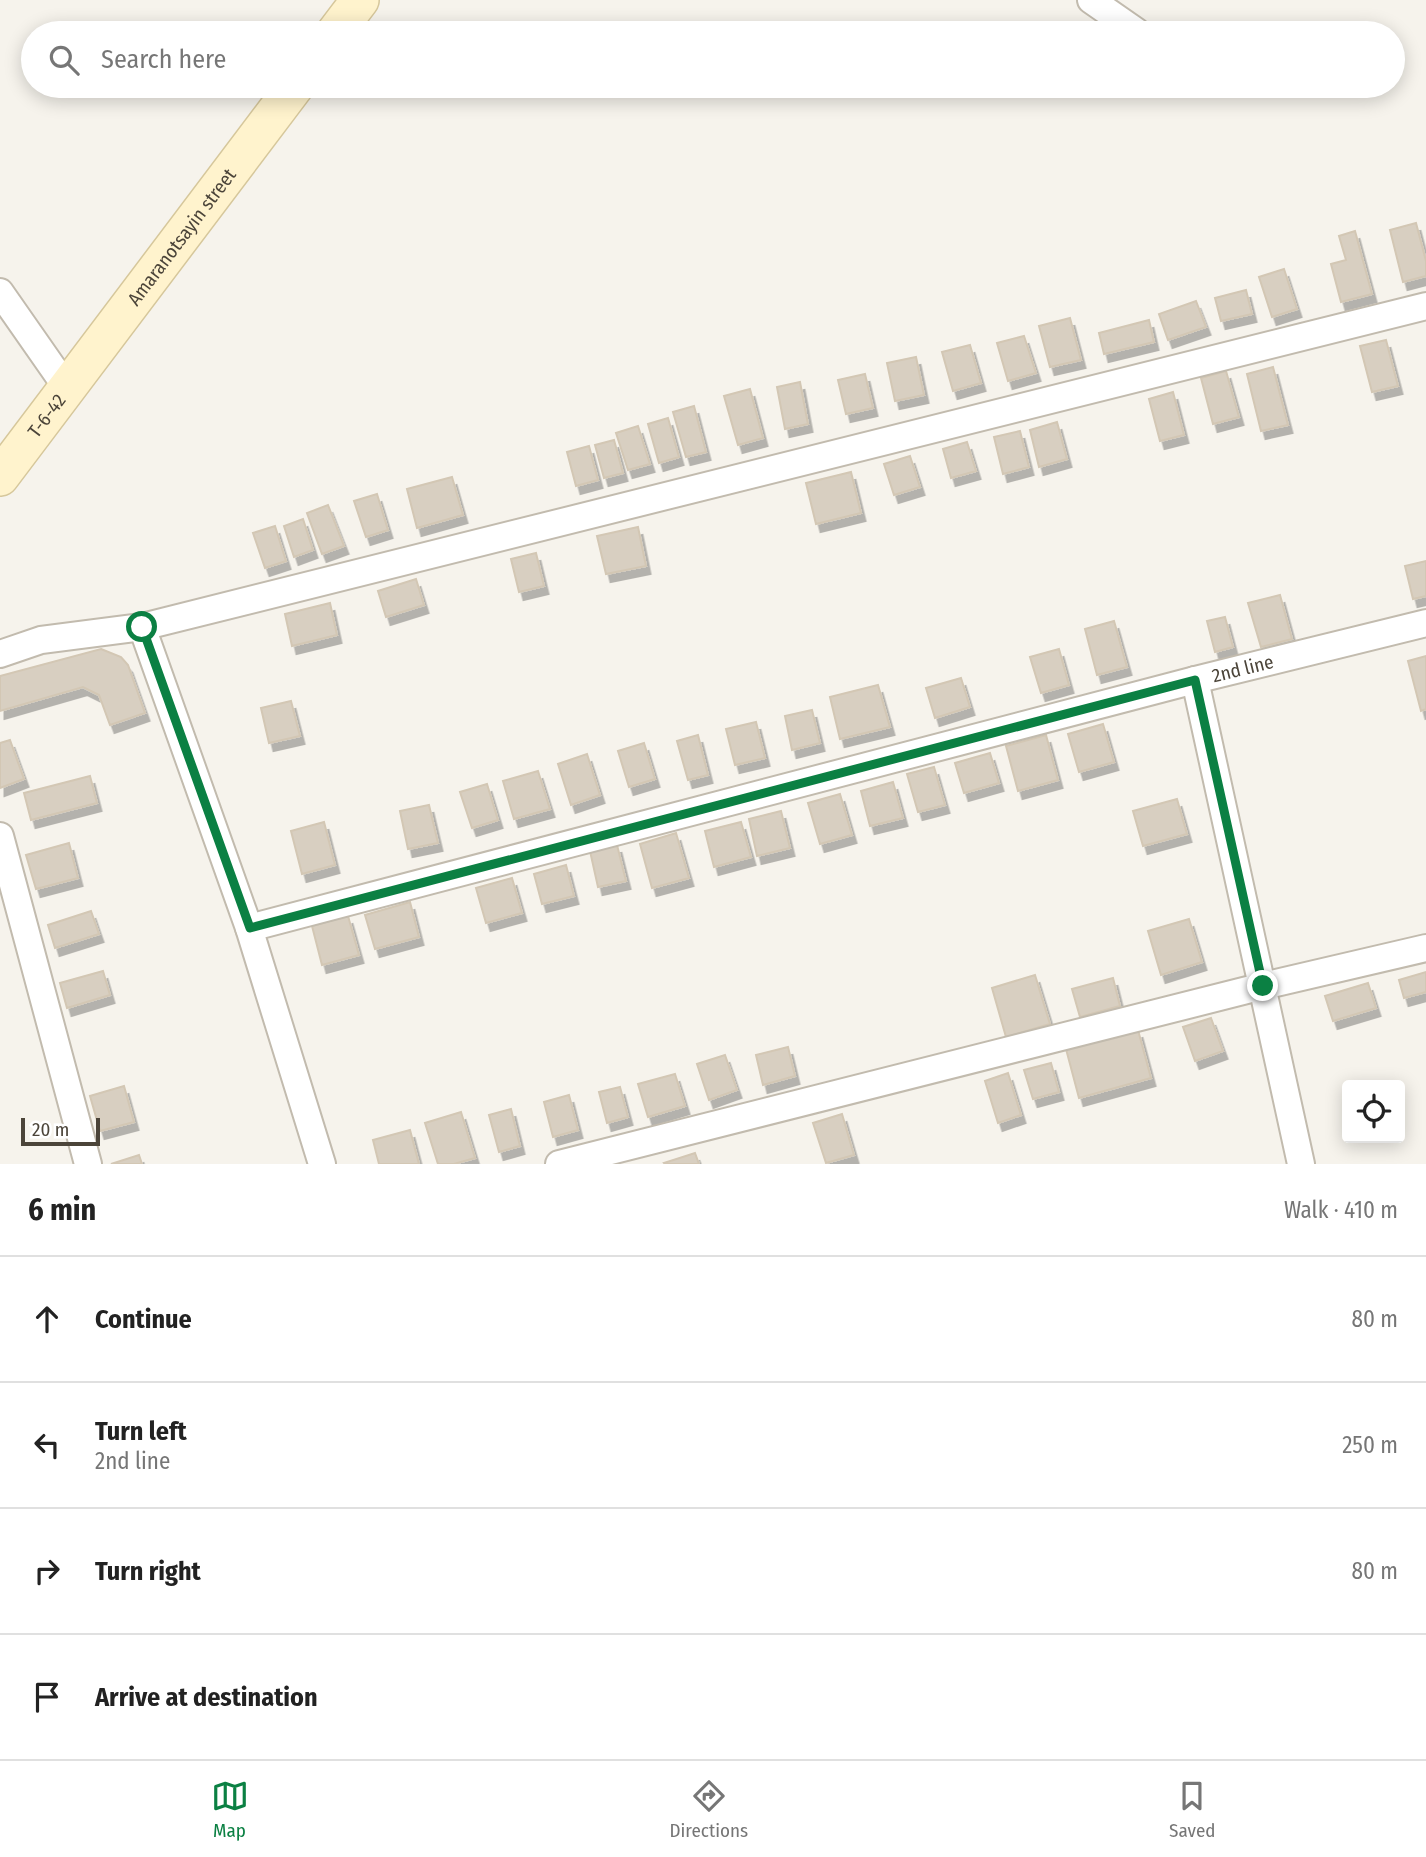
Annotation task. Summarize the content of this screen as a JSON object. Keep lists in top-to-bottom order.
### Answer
{
  "streets": {
    "main road": ["Amaranotsayin street", "T-6-42"],
    "street": ["2nd line"]
  },
  "crossings": [
    ["Amaranotsayin street", "T-6-42"]
  ],
  "scale_bar": "20 m",
  "page": {
    "search": "Search here",
    "scale": "20 m",
    "heading": ["6 min", "Walk · 410 m"],
    "list": [
      ["Continue", "80 m"],
      ["Turn left", "2nd line", "250 m"],
      ["Turn right", "80 m"],
      "Arrive at destination"
    ],
    "nav": ["Map", "Directions", "Saved"]
  }
}
